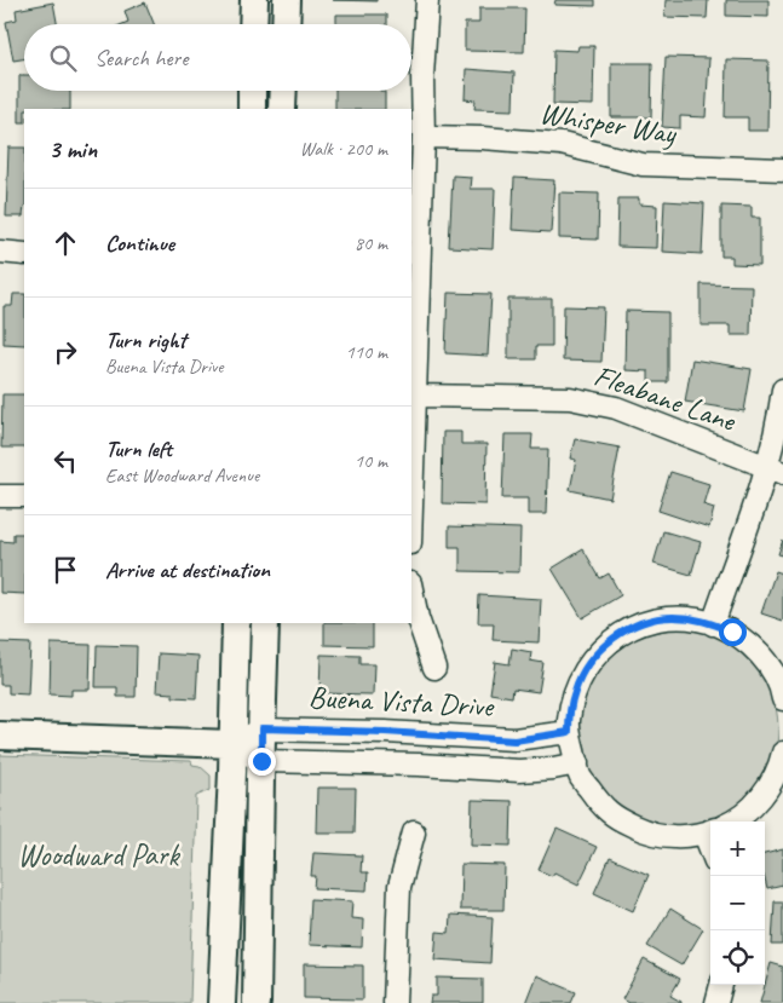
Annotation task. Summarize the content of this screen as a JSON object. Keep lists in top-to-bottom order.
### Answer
{
  "streets": {
    "street": ["Whisper Way", "Fleabane Lane", "Buena Vista Drive"]
  },
  "parks": ["Woodward Park"],
  "page": {
    "search": "Search here",
    "heading": ["3 min", "Walk · 200 m"],
    "list": [
      ["Continue", "80 m"],
      ["Turn right", "Buena Vista Drive", "110 m"],
      ["Turn left", "East Woodward Avenue", "10 m"],
      "Arrive at destination"
    ],
    "map_buttons": ["+", "−"]
  }
}
